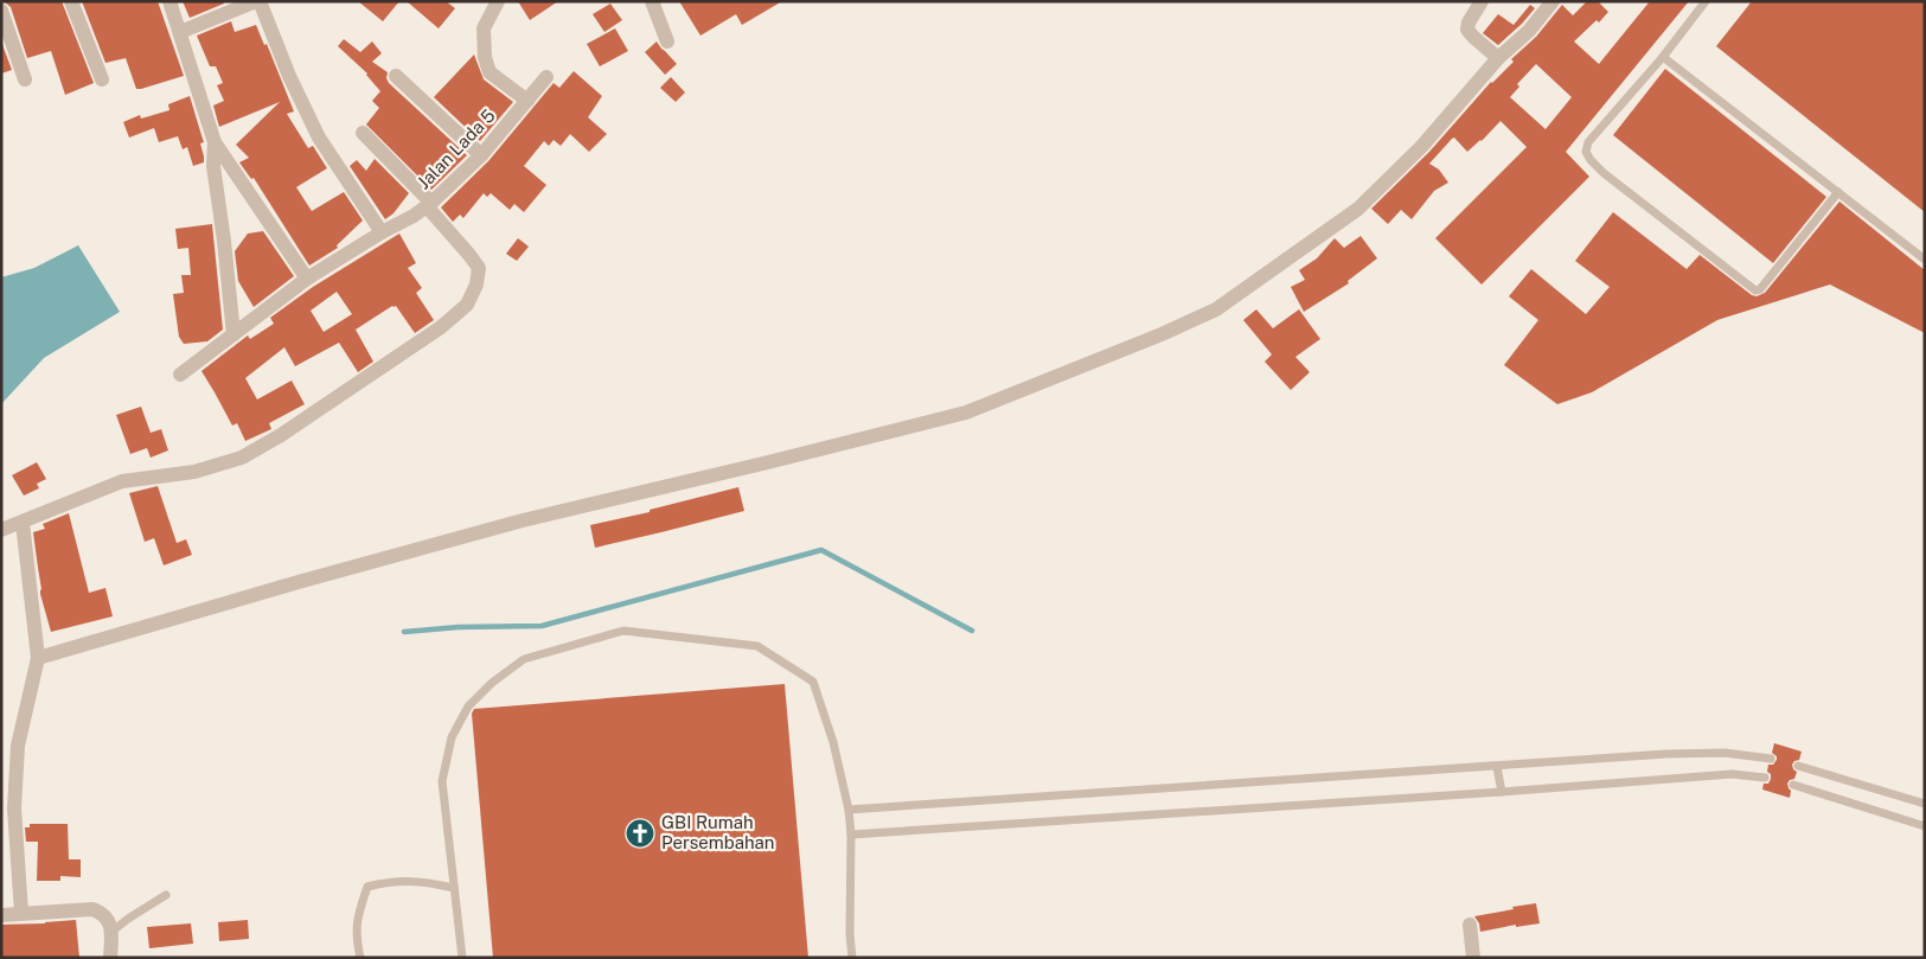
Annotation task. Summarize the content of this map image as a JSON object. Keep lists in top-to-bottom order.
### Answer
{
  "streets": {
    "street": ["Jalan Lada 5"]
  },
  "places": {
    "church": ["GBI Rumah Persembahan"]
  }
}
